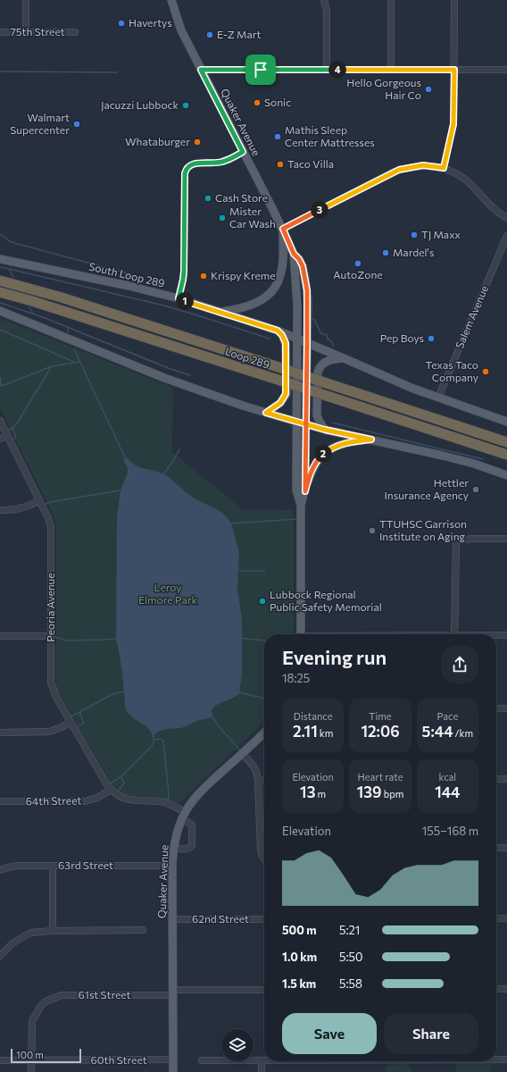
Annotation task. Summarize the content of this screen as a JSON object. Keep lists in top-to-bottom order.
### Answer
{
  "streets": {
    "highway": ["Loop 289"],
    "main road": ["Quaker Avenue", "South Loop 289"],
    "street": [
      "75th Street",
      "Salem Avenue",
      "Peoria Avenue",
      "64th Street",
      "63rd Street",
      "62nd Street",
      "61st Street",
      "60th Street"
    ]
  },
  "crossings": [
    ["Quaker Avenue", "South Loop 289"],
    ["Quaker Avenue", "63rd Street"],
    ["Quaker Avenue", "62nd Street"],
    ["Quaker Avenue", "61st Street"],
    ["Quaker Avenue", "60th Street"],
    ["South Loop 289", "Salem Avenue"],
    ["Peoria Avenue", "64th Street"],
    ["61st Street", "60th Street"]
  ],
  "parks": ["Leroy Elmore Park"],
  "places": [
    "Havertys",
    "E-Z Mart",
    "Hello Gorgeous Hair Co",
    "Sonic",
    "Jacuzzi Lubbock",
    "Walmart Supercenter",
    "Mathis Sleep Center Mattresses",
    "Whataburger",
    "Taco Villa",
    "Cash Store",
    "Mister Car Wash",
    "TJ Maxx",
    "Mardel's",
    "AutoZone",
    "Krispy Kreme",
    "Pep Boys",
    "Texas Taco Company",
    "Hettler Insurance Agency",
    "TTUHSC Garrison Institute on Aging",
    "Lubbock Regional Public Safety Memorial"
  ],
  "scale_bar": "100 m",
  "page": {
    "pins": [
      "4",
      "3",
      "1",
      "2"
    ],
    "heading": ["Evening run", "18:25"],
    "stats": [
      ["Distance", "2.11 km"],
      ["Time", "12:06"],
      ["Pace", "5:44 /km"],
      ["Elevation", "13 m"],
      ["Heart rate", "139 bpm"],
      ["kcal", "144"]
    ],
    "chart": ["Elevation", "155–168 m"],
    "list": [
      {
        "name": "500 m",
        "note": "5:21"
      },
      {
        "name": "1.0 km",
        "note": "5:50"
      },
      {
        "name": "1.5 km",
        "note": "5:58"
      }
    ],
    "buttons": ["Save", "Share"],
    "scale": "100 m"
  }
}
